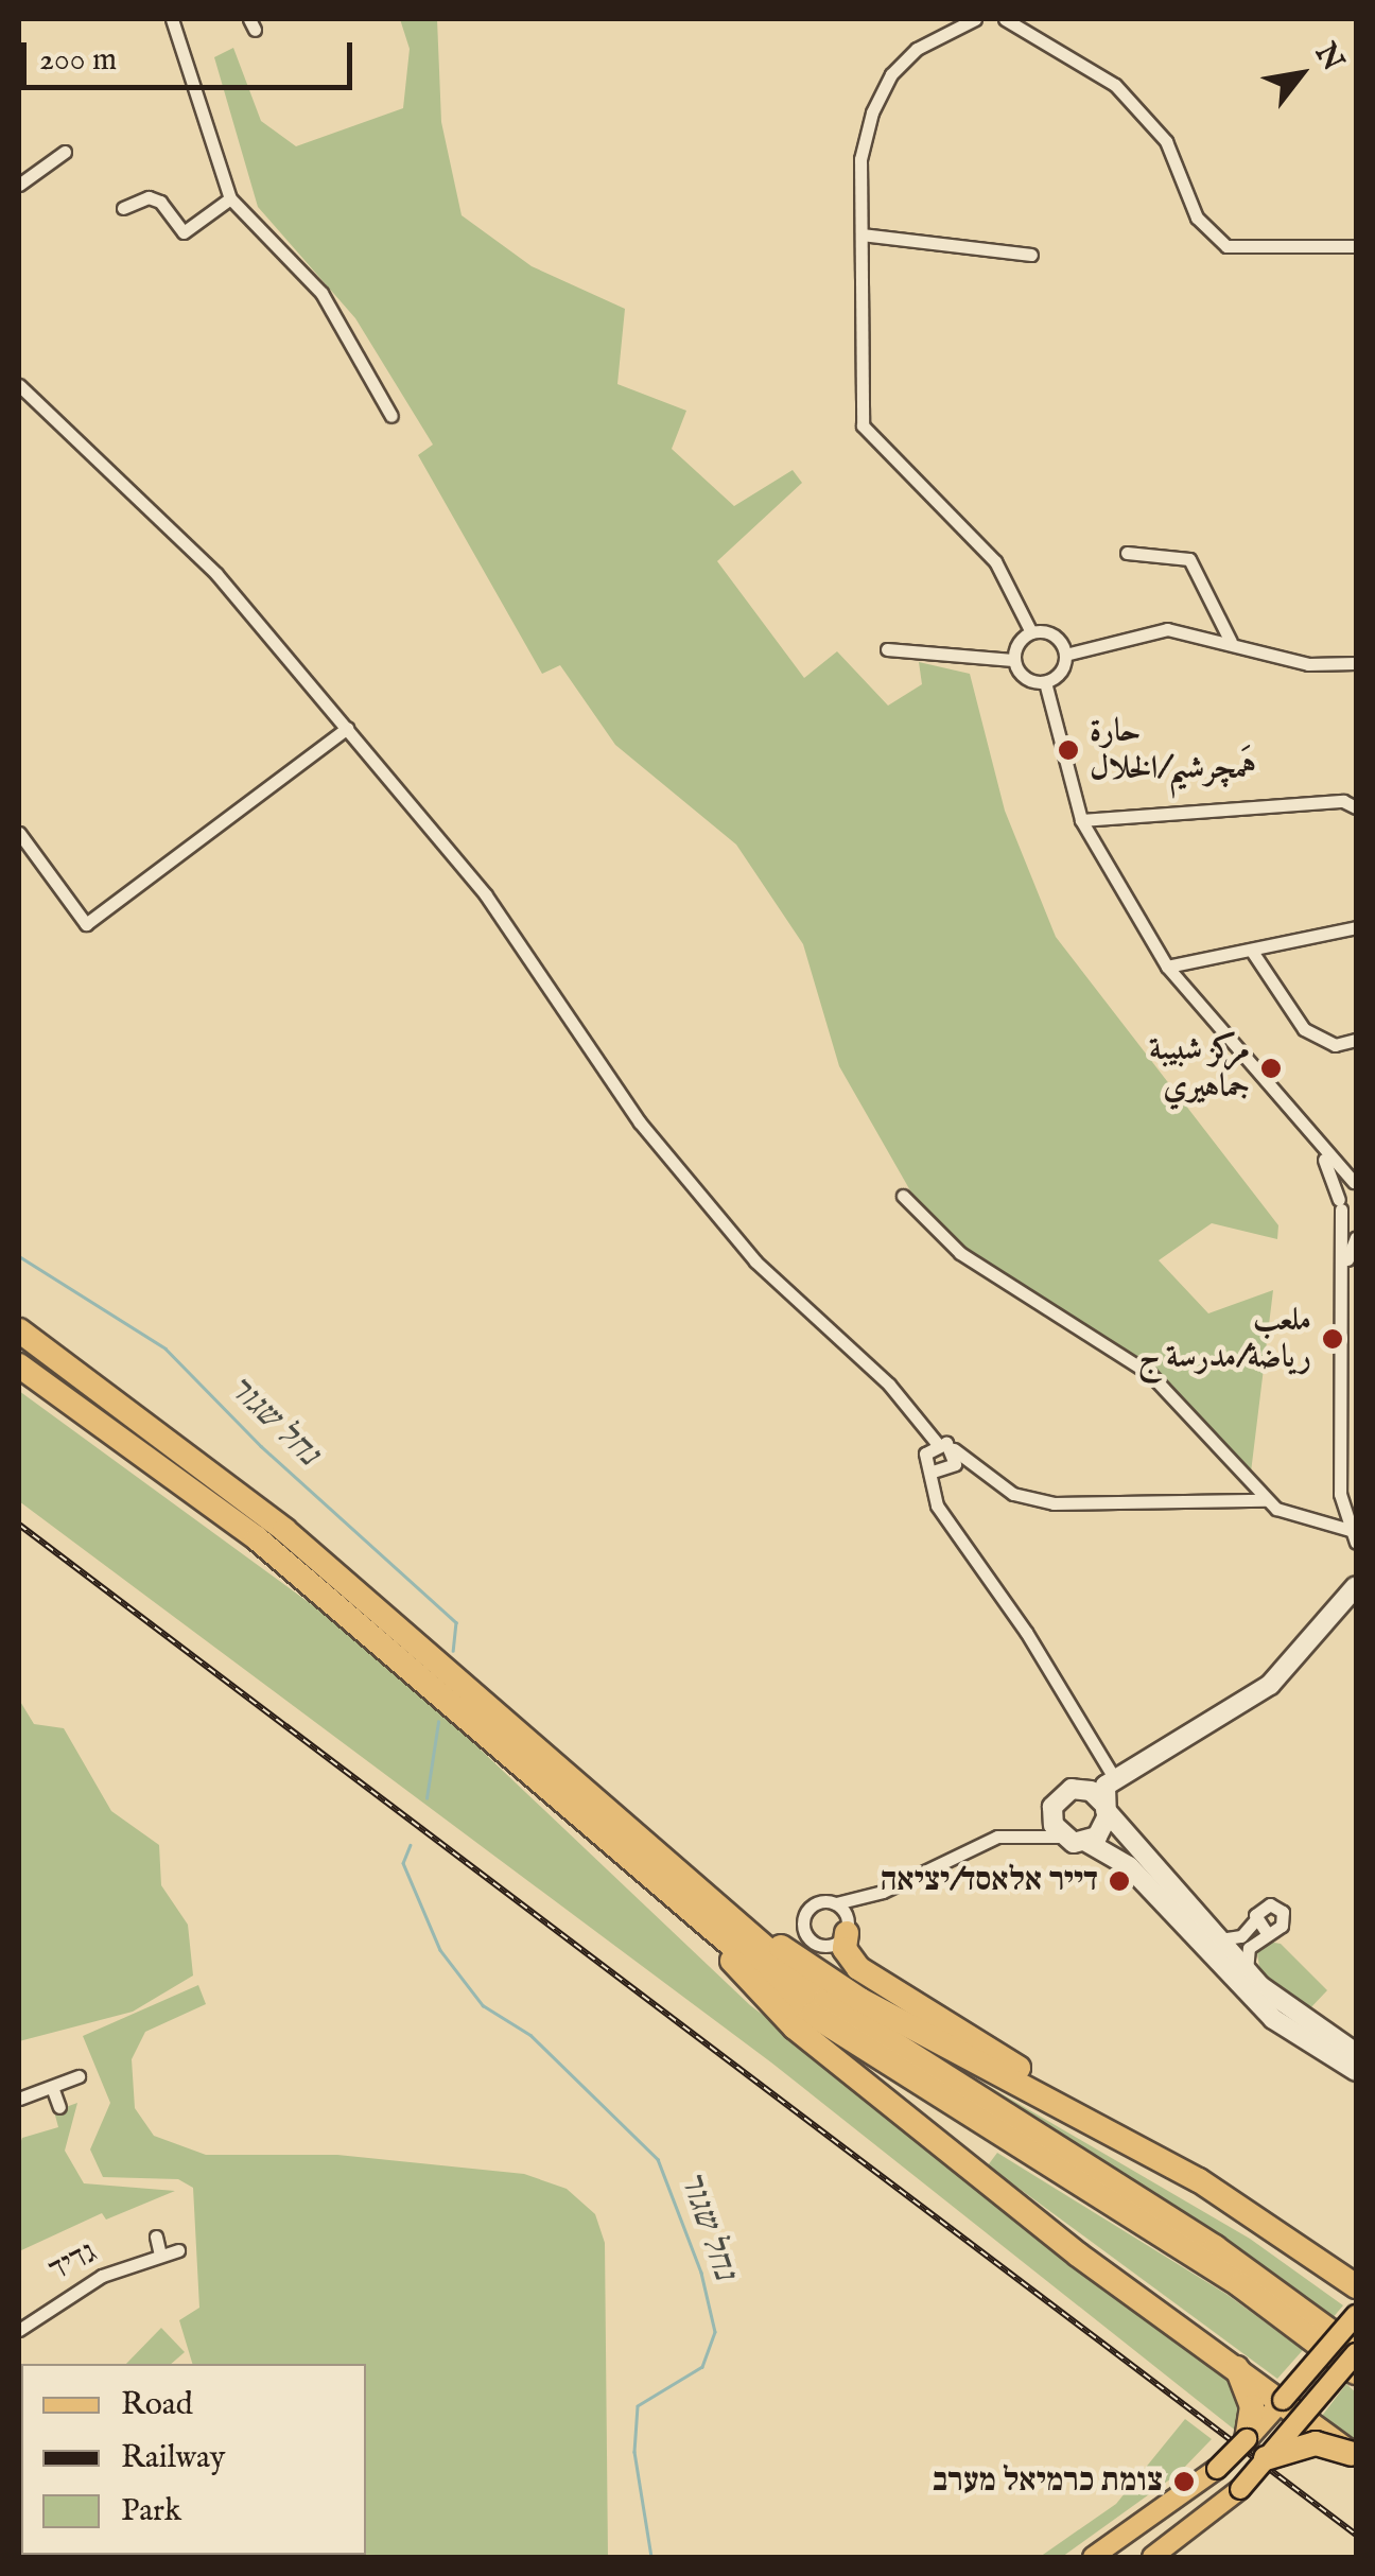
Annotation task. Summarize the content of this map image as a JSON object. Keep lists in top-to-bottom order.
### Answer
{
  "streets": {
    "street": ["גדיד"]
  },
  "water": ["נחל שגור"],
  "places": [
    "حارة هَمچرشيم/الخلال",
    "مركز شبيبة جماهيري",
    "ملعب رياضة/مدرسة ج",
    "דייר אלאסד/יציאה",
    "צומת כרמיאל מערב"
  ],
  "legend": ["Road", "Railway", "Park"],
  "scale_bar": "200 m",
  "north": "top right"
}
